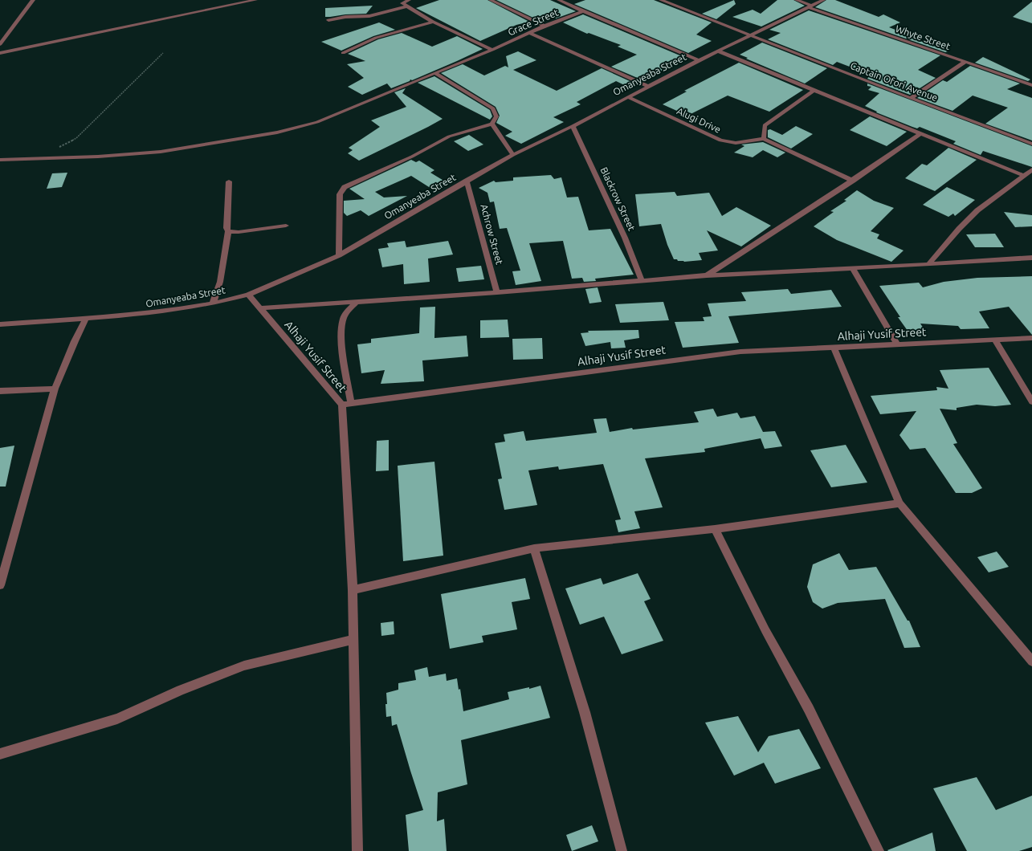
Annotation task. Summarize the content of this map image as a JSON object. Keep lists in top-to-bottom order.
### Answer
{
  "streets": {
    "street": [
      "Grace Street",
      "Whyte Street",
      "Omanyeaba Street",
      "Captain Ofori Avenue",
      "Alugi Drive",
      "Blackrow Street",
      "Achrow Street",
      "Alhaji Yusif Street"
    ]
  },
  "crossings": [
    ["Whyte Street", "Omanyeaba Street"],
    ["Omanyeaba Street", "Captain Ofori Avenue"],
    ["Omanyeaba Street", "Alugi Drive"],
    ["Omanyeaba Street", "Blackrow Street"],
    ["Omanyeaba Street", "Achrow Street"],
    ["Omanyeaba Street", "Alhaji Yusif Street"]
  ]
}
